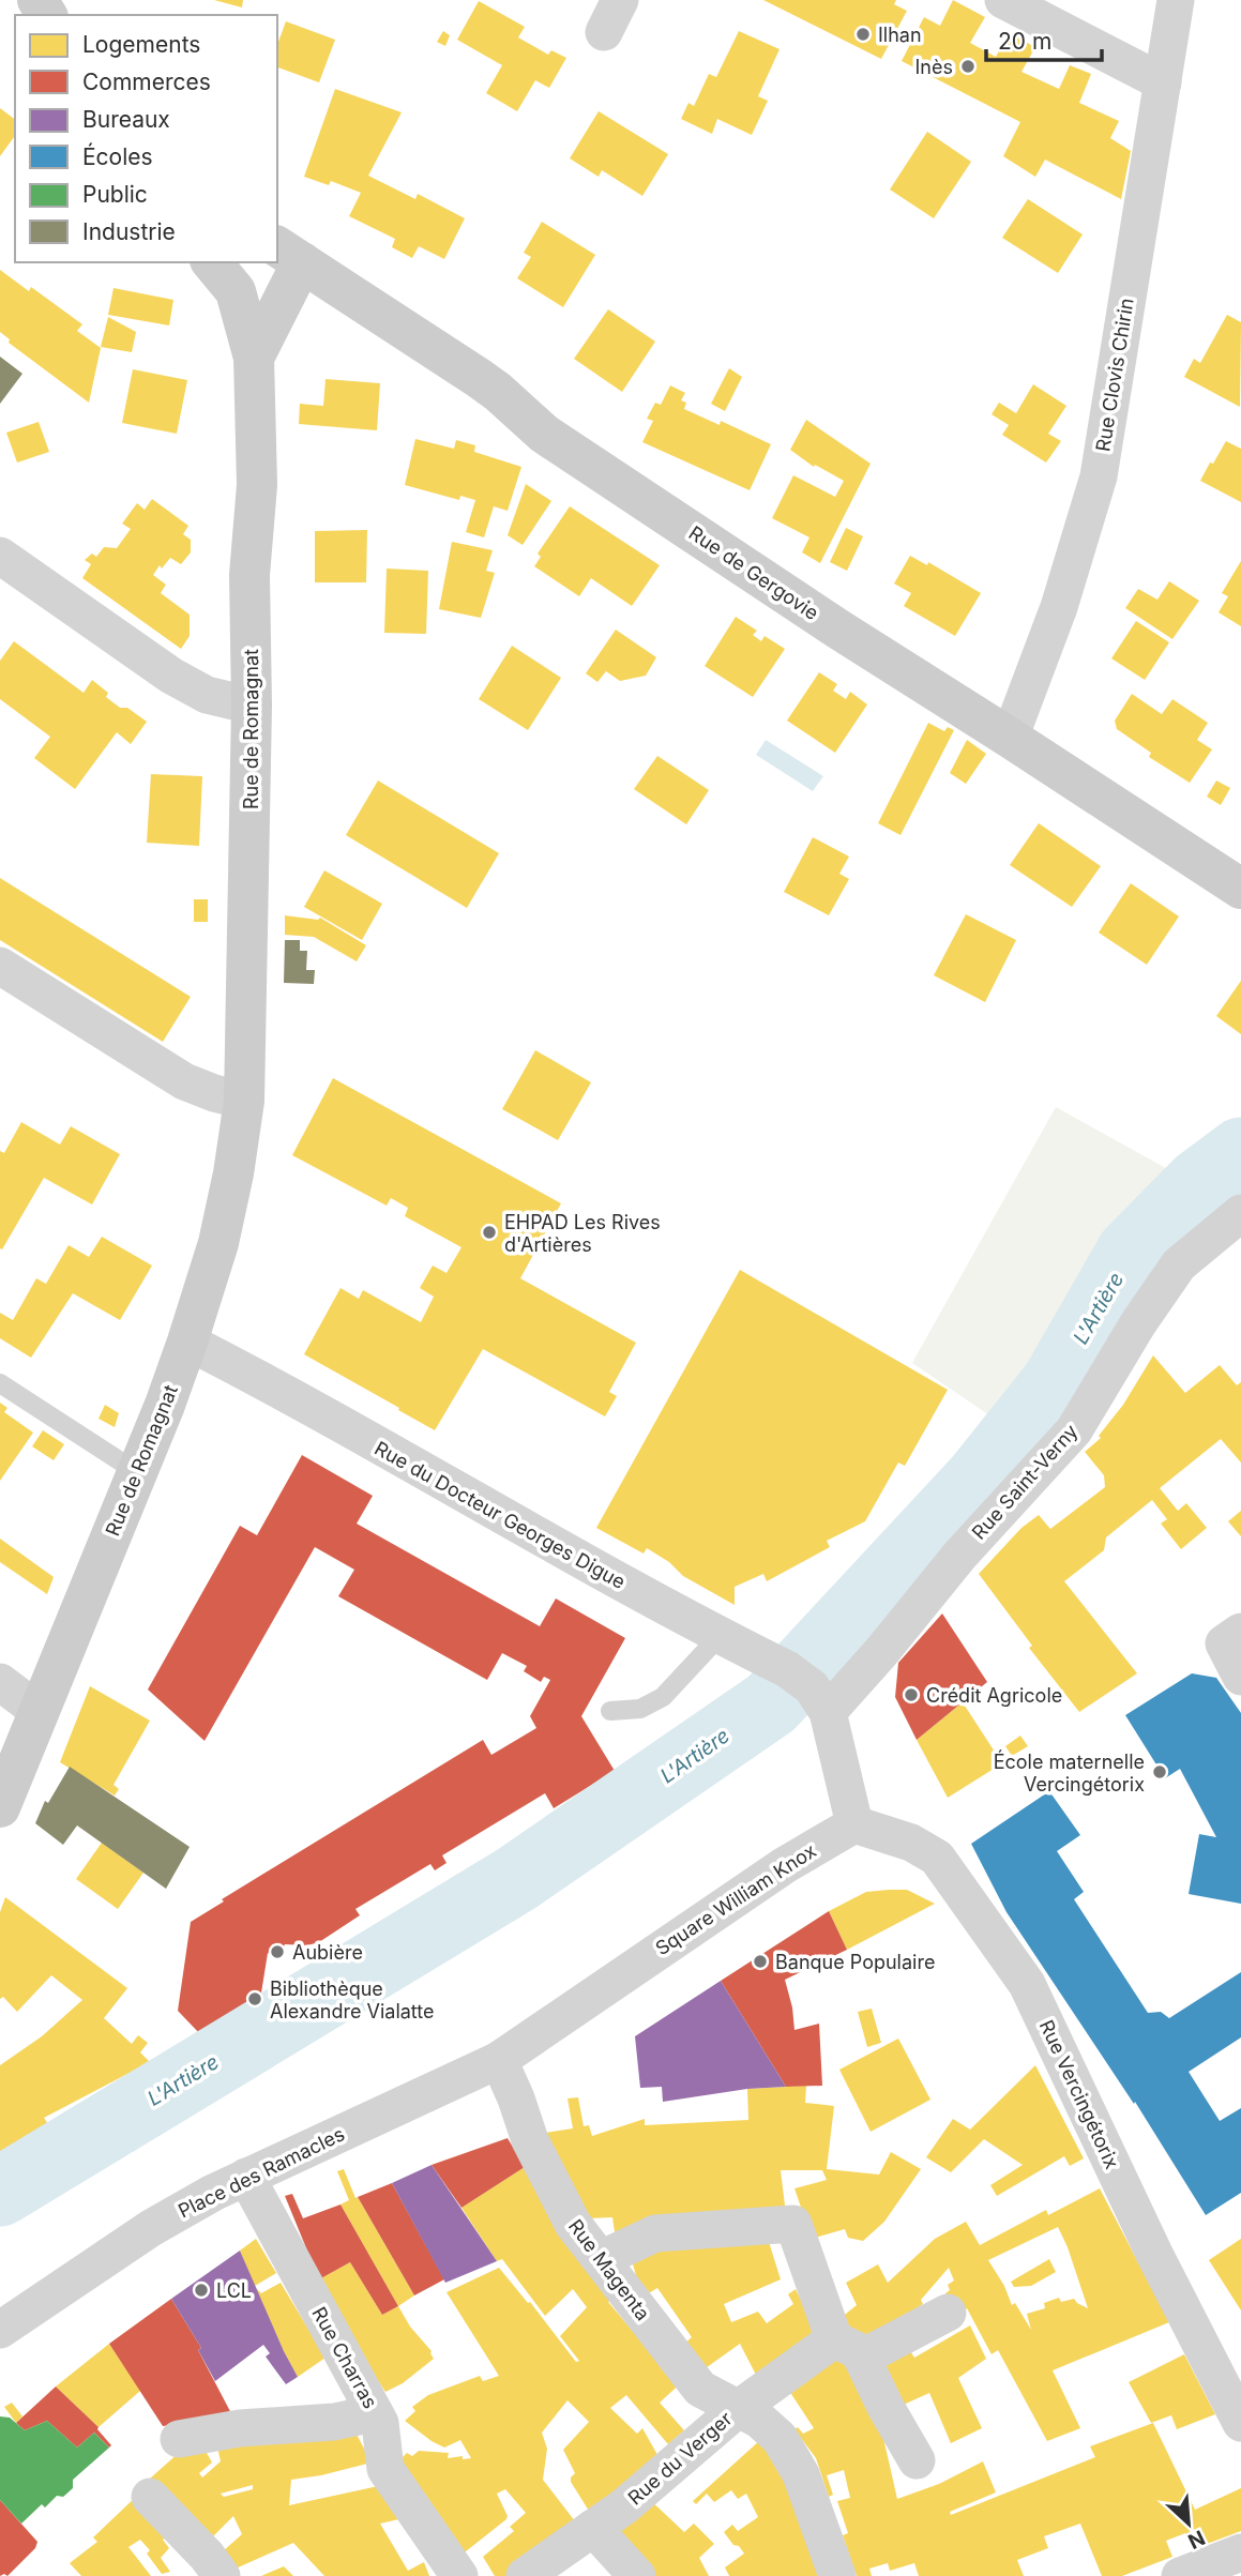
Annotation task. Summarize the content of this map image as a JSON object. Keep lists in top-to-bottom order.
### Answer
{
  "streets": {
    "main road": ["Rue de Gergovie", "Rue de Romagnat"],
    "street": [
      "Rue Clovis Chirin",
      "Rue Saint-Verny",
      "Rue du Docteur Georges Digue",
      "Square William Knox",
      "Rue Vercingétorix",
      "Place des Ramacles",
      "Rue Magenta",
      "Rue Charras",
      "Rue du Verger"
    ]
  },
  "crossings": [
    ["Rue Clovis Chirin", "Rue de Gergovie"],
    ["Rue de Gergovie", "Rue de Romagnat"],
    ["Rue de Romagnat", "Rue du Docteur Georges Digue"],
    ["Rue Saint-Verny", "Rue du Docteur Georges Digue"],
    ["Square William Knox", "Rue Vercingétorix"],
    ["Square William Knox", "Place des Ramacles"],
    ["Square William Knox", "Rue Magenta"],
    ["Place des Ramacles", "Rue Magenta"],
    ["Place des Ramacles", "Rue Charras"],
    ["Rue Magenta", "Rue du Verger"]
  ],
  "water": ["L'Artière"],
  "places": [
    "Ilhan",
    "Inès",
    "EHPAD Les Rives d'Artières",
    "Crédit Agricole",
    "École maternelle Vercingétorix",
    "Aubière",
    "Banque Populaire",
    "Bibliothèque Alexandre Vialatte",
    "LCL"
  ],
  "legend": [
    "Logements",
    "Commerces",
    "Bureaux",
    "Écoles",
    "Public",
    "Industrie"
  ],
  "scale_bar": "20 m",
  "north": "bottom right"
}
